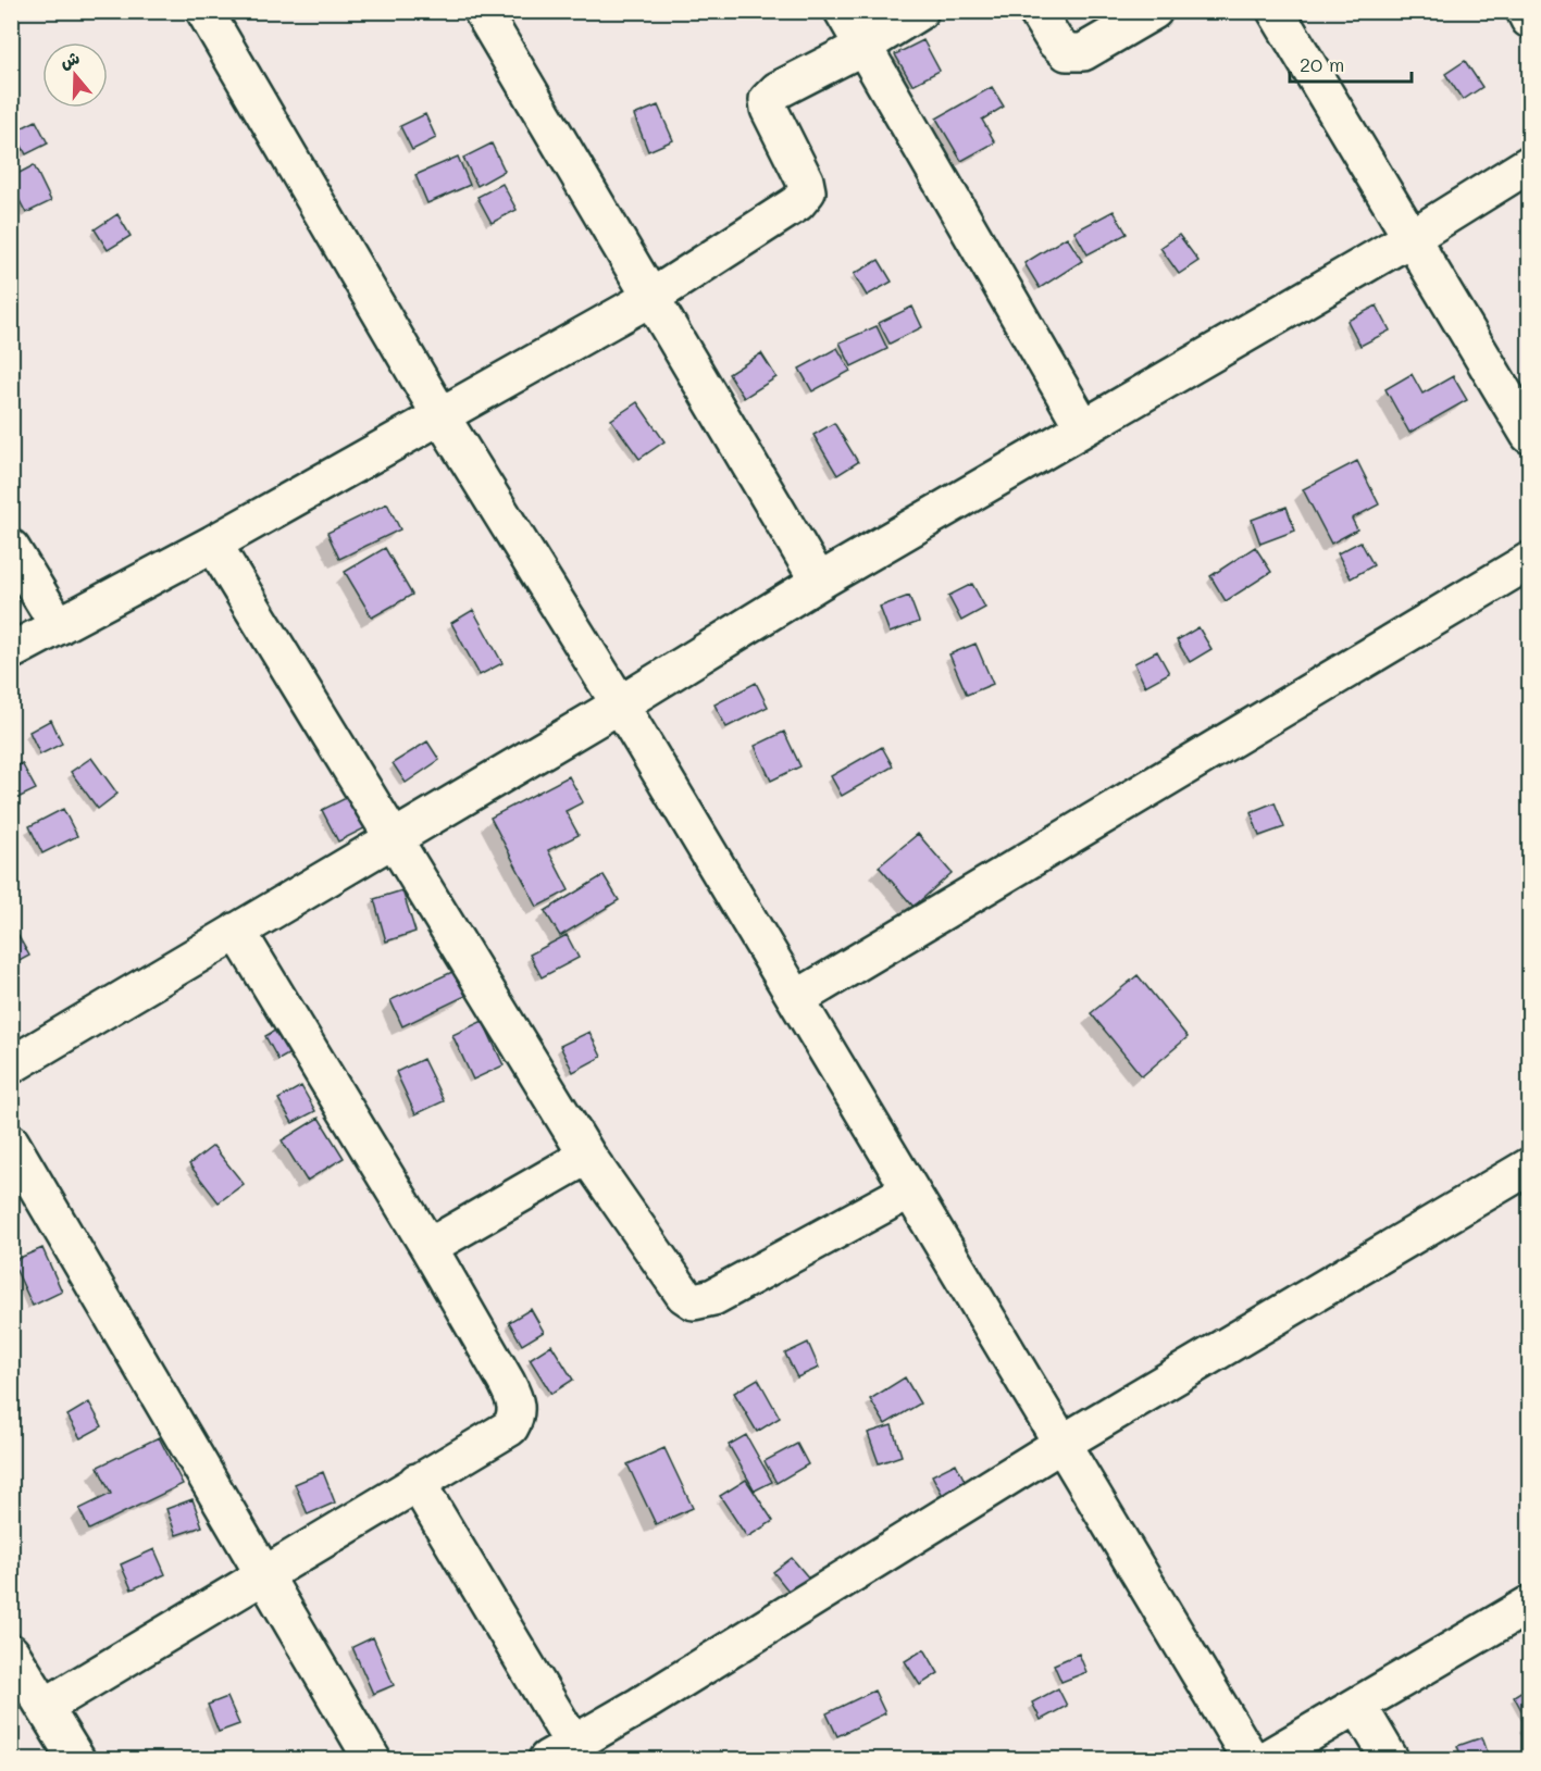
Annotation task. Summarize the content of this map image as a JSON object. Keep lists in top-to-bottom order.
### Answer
{
  "scale_bar": "20 m",
  "north": "top"
}
